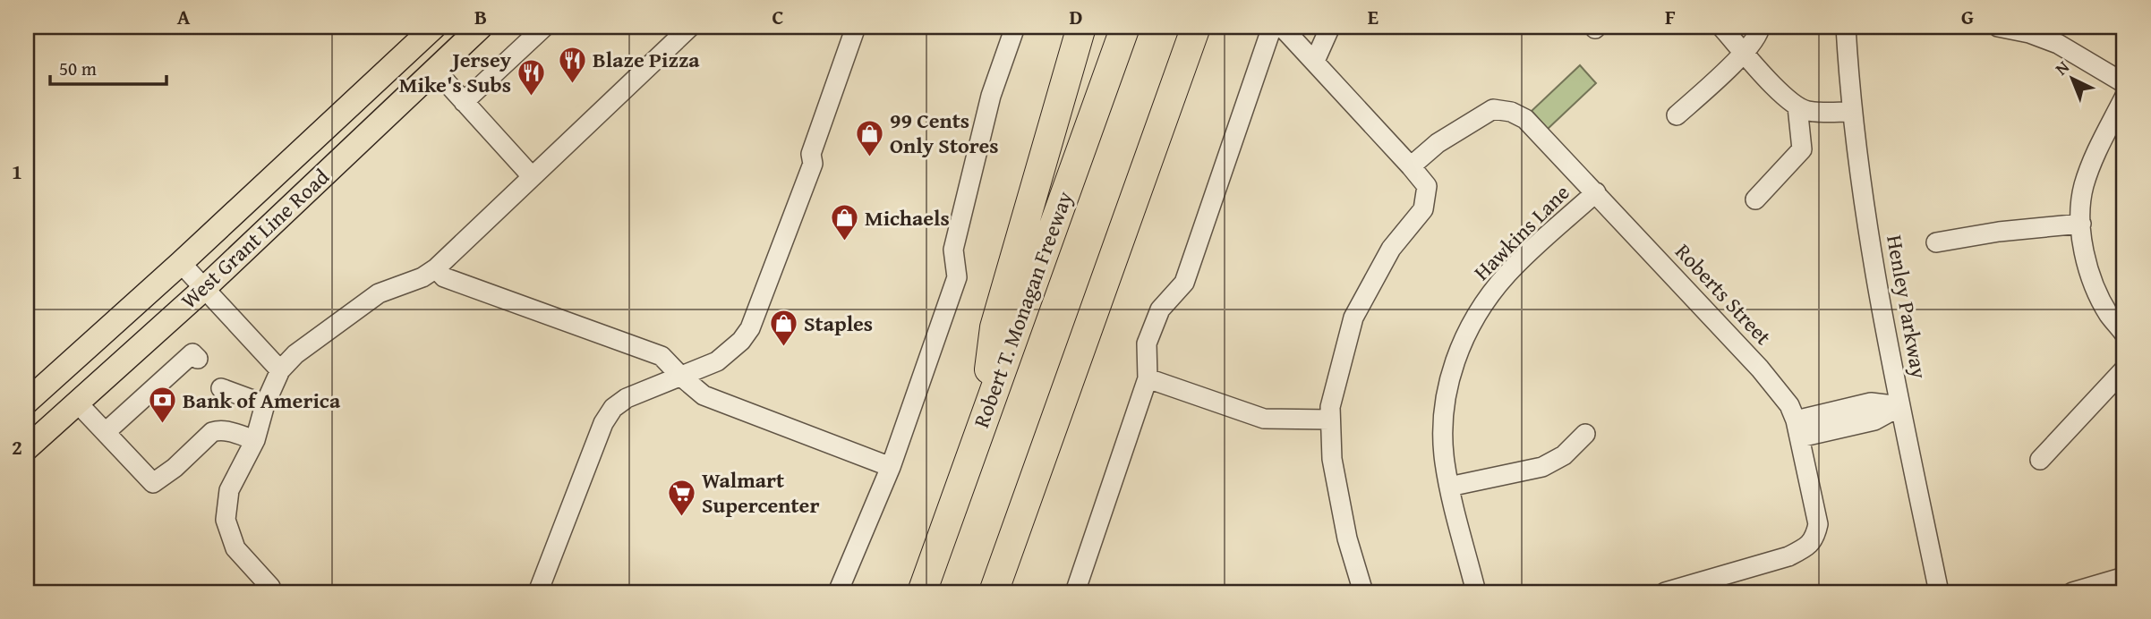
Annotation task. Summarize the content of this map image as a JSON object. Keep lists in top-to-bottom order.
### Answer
{
  "streets": {
    "highway": ["Robert T. Monagan Freeway"],
    "main road": ["West Grant Line Road"],
    "street": ["Hawkins Lane", "Roberts Street", "Henley Parkway"]
  },
  "crossings": [
    ["Hawkins Lane", "Roberts Street"]
  ],
  "places": {
    "restaurant": ["Blaze Pizza", "Jersey Mike's Subs"],
    "shop": ["99 Cents Only Stores", "Michaels", "Staples"],
    "bank": ["Bank of America"],
    "supermarket": ["Walmart Supercenter"]
  },
  "scale_bar": "50 m",
  "north": "top left",
  "grid": {
    "columns": [
      "A",
      "B",
      "C",
      "D",
      "E",
      "F",
      "G"
    ],
    "rows": ["1", "2"]
  }
}
